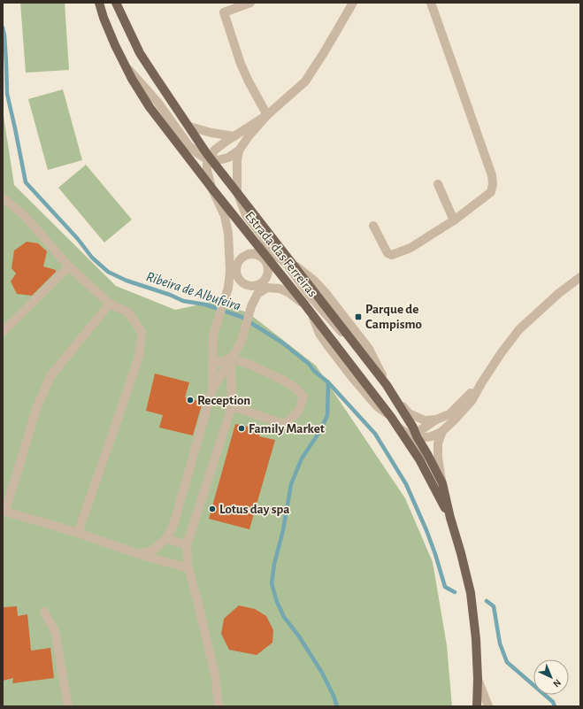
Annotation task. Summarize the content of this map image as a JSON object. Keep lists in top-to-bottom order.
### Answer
{
  "streets": {
    "main road": ["Estrada das Ferreiras"]
  },
  "water": ["Ribeira de Albufeira"],
  "places": {
    "transit": ["Parque de Campismo"],
    "other": ["Reception", "Family Market", "Lotus day spa"]
  },
  "north": "bottom right"
}
